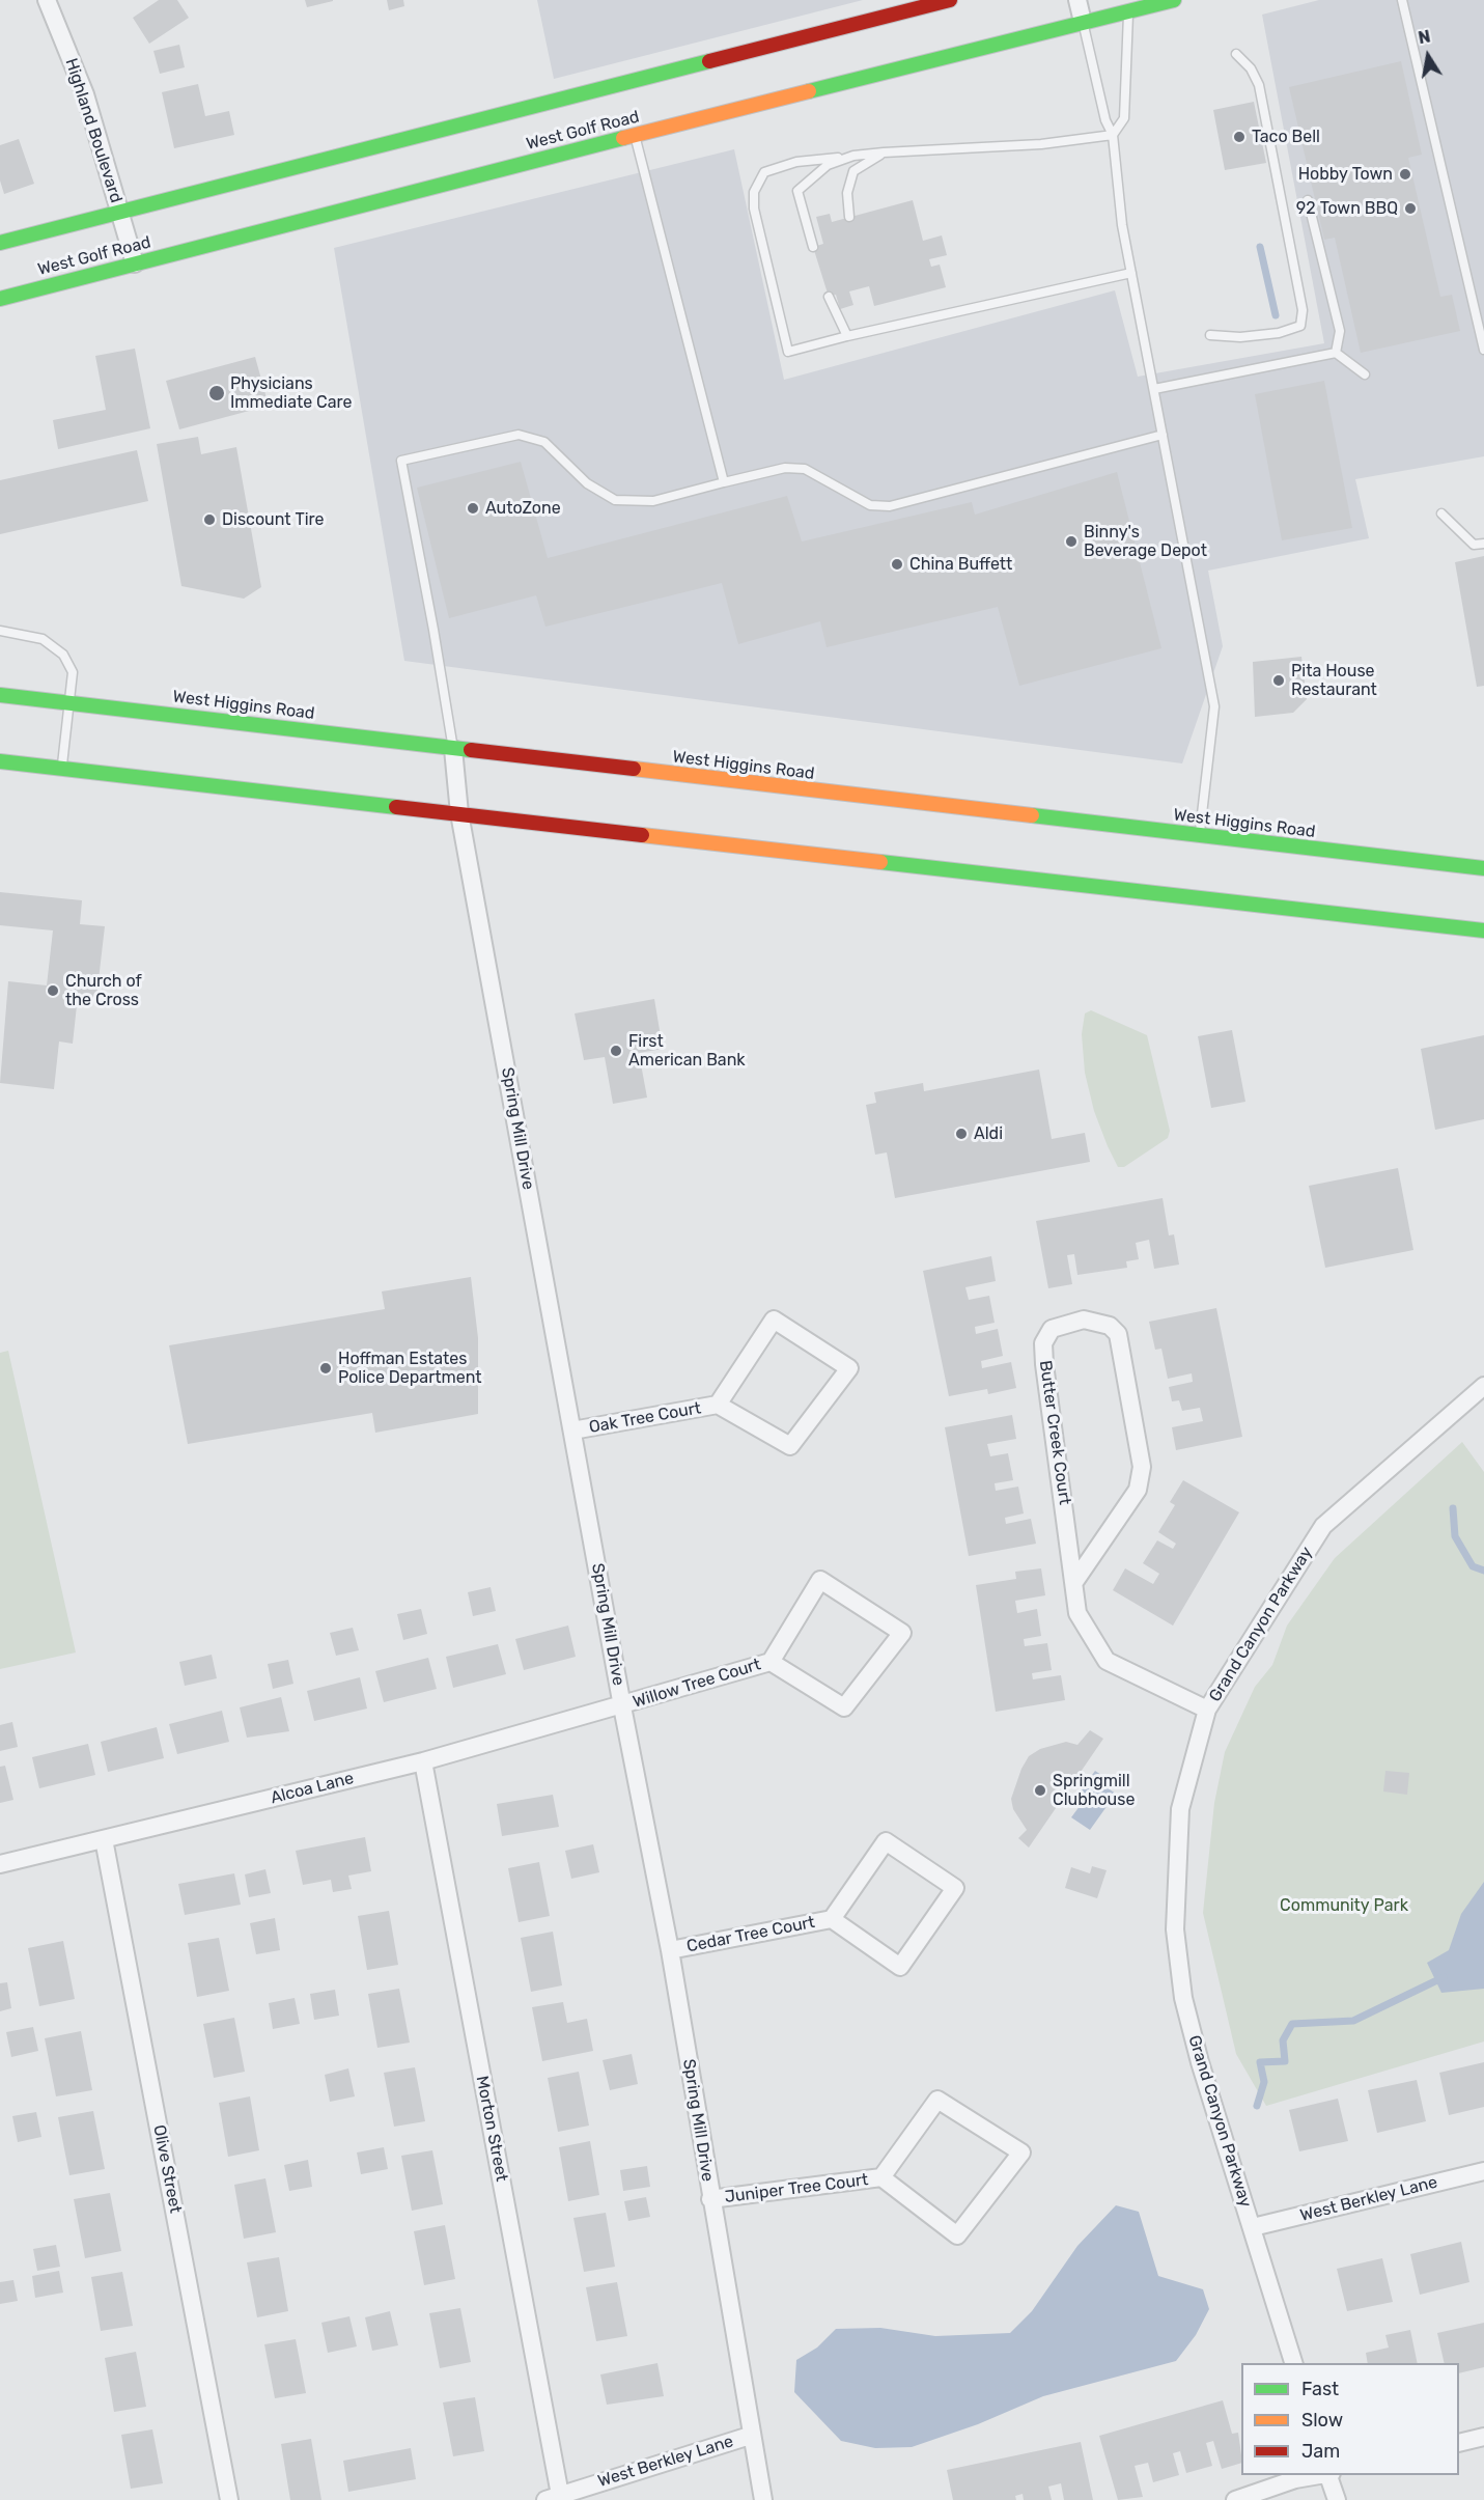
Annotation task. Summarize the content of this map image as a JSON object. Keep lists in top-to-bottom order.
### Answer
{
  "streets": {
    "main road": ["West Golf Road", "West Higgins Road"],
    "street": [
      "Highland Boulevard",
      "Spring Mill Drive",
      "Oak Tree Court",
      "Butter Creek Court",
      "Grand Canyon Parkway",
      "Willow Tree Court",
      "Alcoa Lane",
      "Cedar Tree Court",
      "Morton Street",
      "Olive Street",
      "Juniper Tree Court",
      "West Berkley Lane"
    ]
  },
  "crossings": [
    ["Highland Boulevard", "West Golf Road"],
    ["West Higgins Road", "Spring Mill Drive"],
    ["Spring Mill Drive", "Oak Tree Court"],
    ["Spring Mill Drive", "Willow Tree Court"],
    ["Spring Mill Drive", "Alcoa Lane"],
    ["Spring Mill Drive", "Cedar Tree Court"],
    ["Spring Mill Drive", "Juniper Tree Court"],
    ["Spring Mill Drive", "West Berkley Lane"],
    ["Butter Creek Court", "Grand Canyon Parkway"],
    ["Grand Canyon Parkway", "West Berkley Lane"],
    ["Willow Tree Court", "Alcoa Lane"],
    ["Alcoa Lane", "Morton Street"],
    ["Alcoa Lane", "Olive Street"],
    ["Morton Street", "West Berkley Lane"]
  ],
  "parks": ["Community Park"],
  "places": [
    "Taco Bell",
    "Hobby Town",
    "92 Town BBQ",
    "Physicians Immediate Care",
    "AutoZone",
    "Discount Tire",
    "Binny's Beverage Depot",
    "China Buffett",
    "Pita House Restaurant",
    "Church of the Cross",
    "First American Bank",
    "Aldi",
    "Hoffman Estates Police Department",
    "Springmill Clubhouse"
  ],
  "legend": ["Fast", "Slow", "Jam"],
  "north": "top"
}
